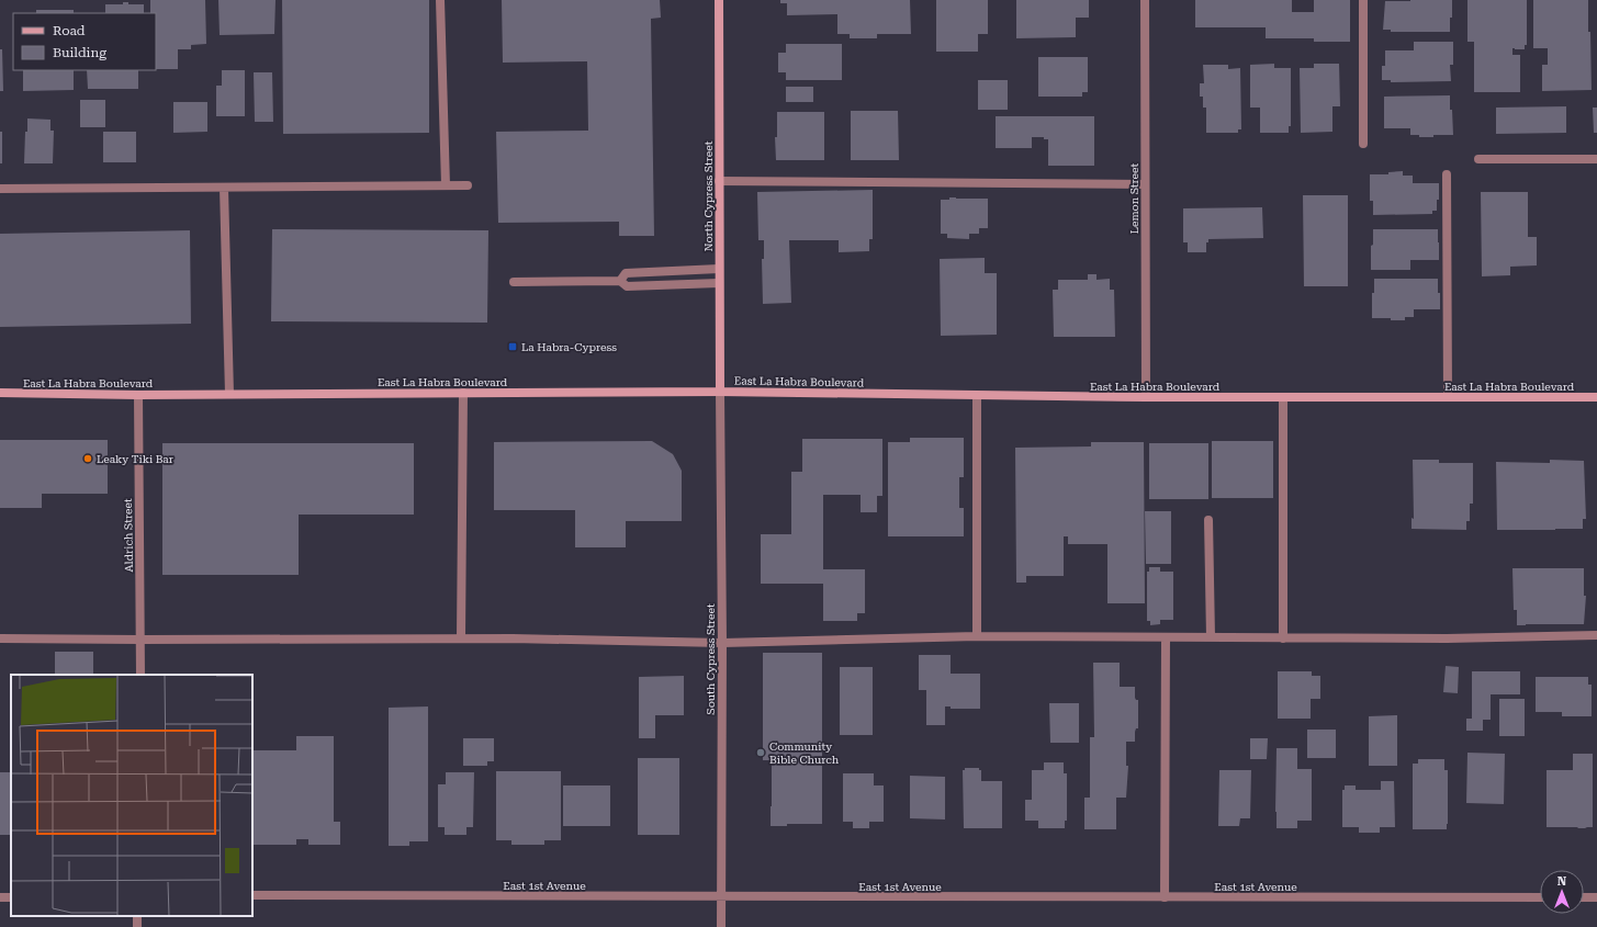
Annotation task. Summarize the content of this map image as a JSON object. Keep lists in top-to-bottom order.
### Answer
{
  "streets": {
    "main road": ["North Cypress Street", "East La Habra Boulevard"],
    "street": [
      "Lemon Street",
      "Aldrich Street",
      "South Cypress Street",
      "East 1st Avenue"
    ]
  },
  "crossings": [
    ["North Cypress Street", "East La Habra Boulevard"],
    ["North Cypress Street", "South Cypress Street"],
    ["Lemon Street", "East La Habra Boulevard"],
    ["East La Habra Boulevard", "Aldrich Street"],
    ["East La Habra Boulevard", "South Cypress Street"],
    ["South Cypress Street", "East 1st Avenue"]
  ],
  "places": {
    "transit": ["La Habra-Cypress"],
    "other": ["Leaky Tiki Bar", "Community Bible Church"]
  },
  "legend": ["Road", "Building"],
  "north": "top"
}
